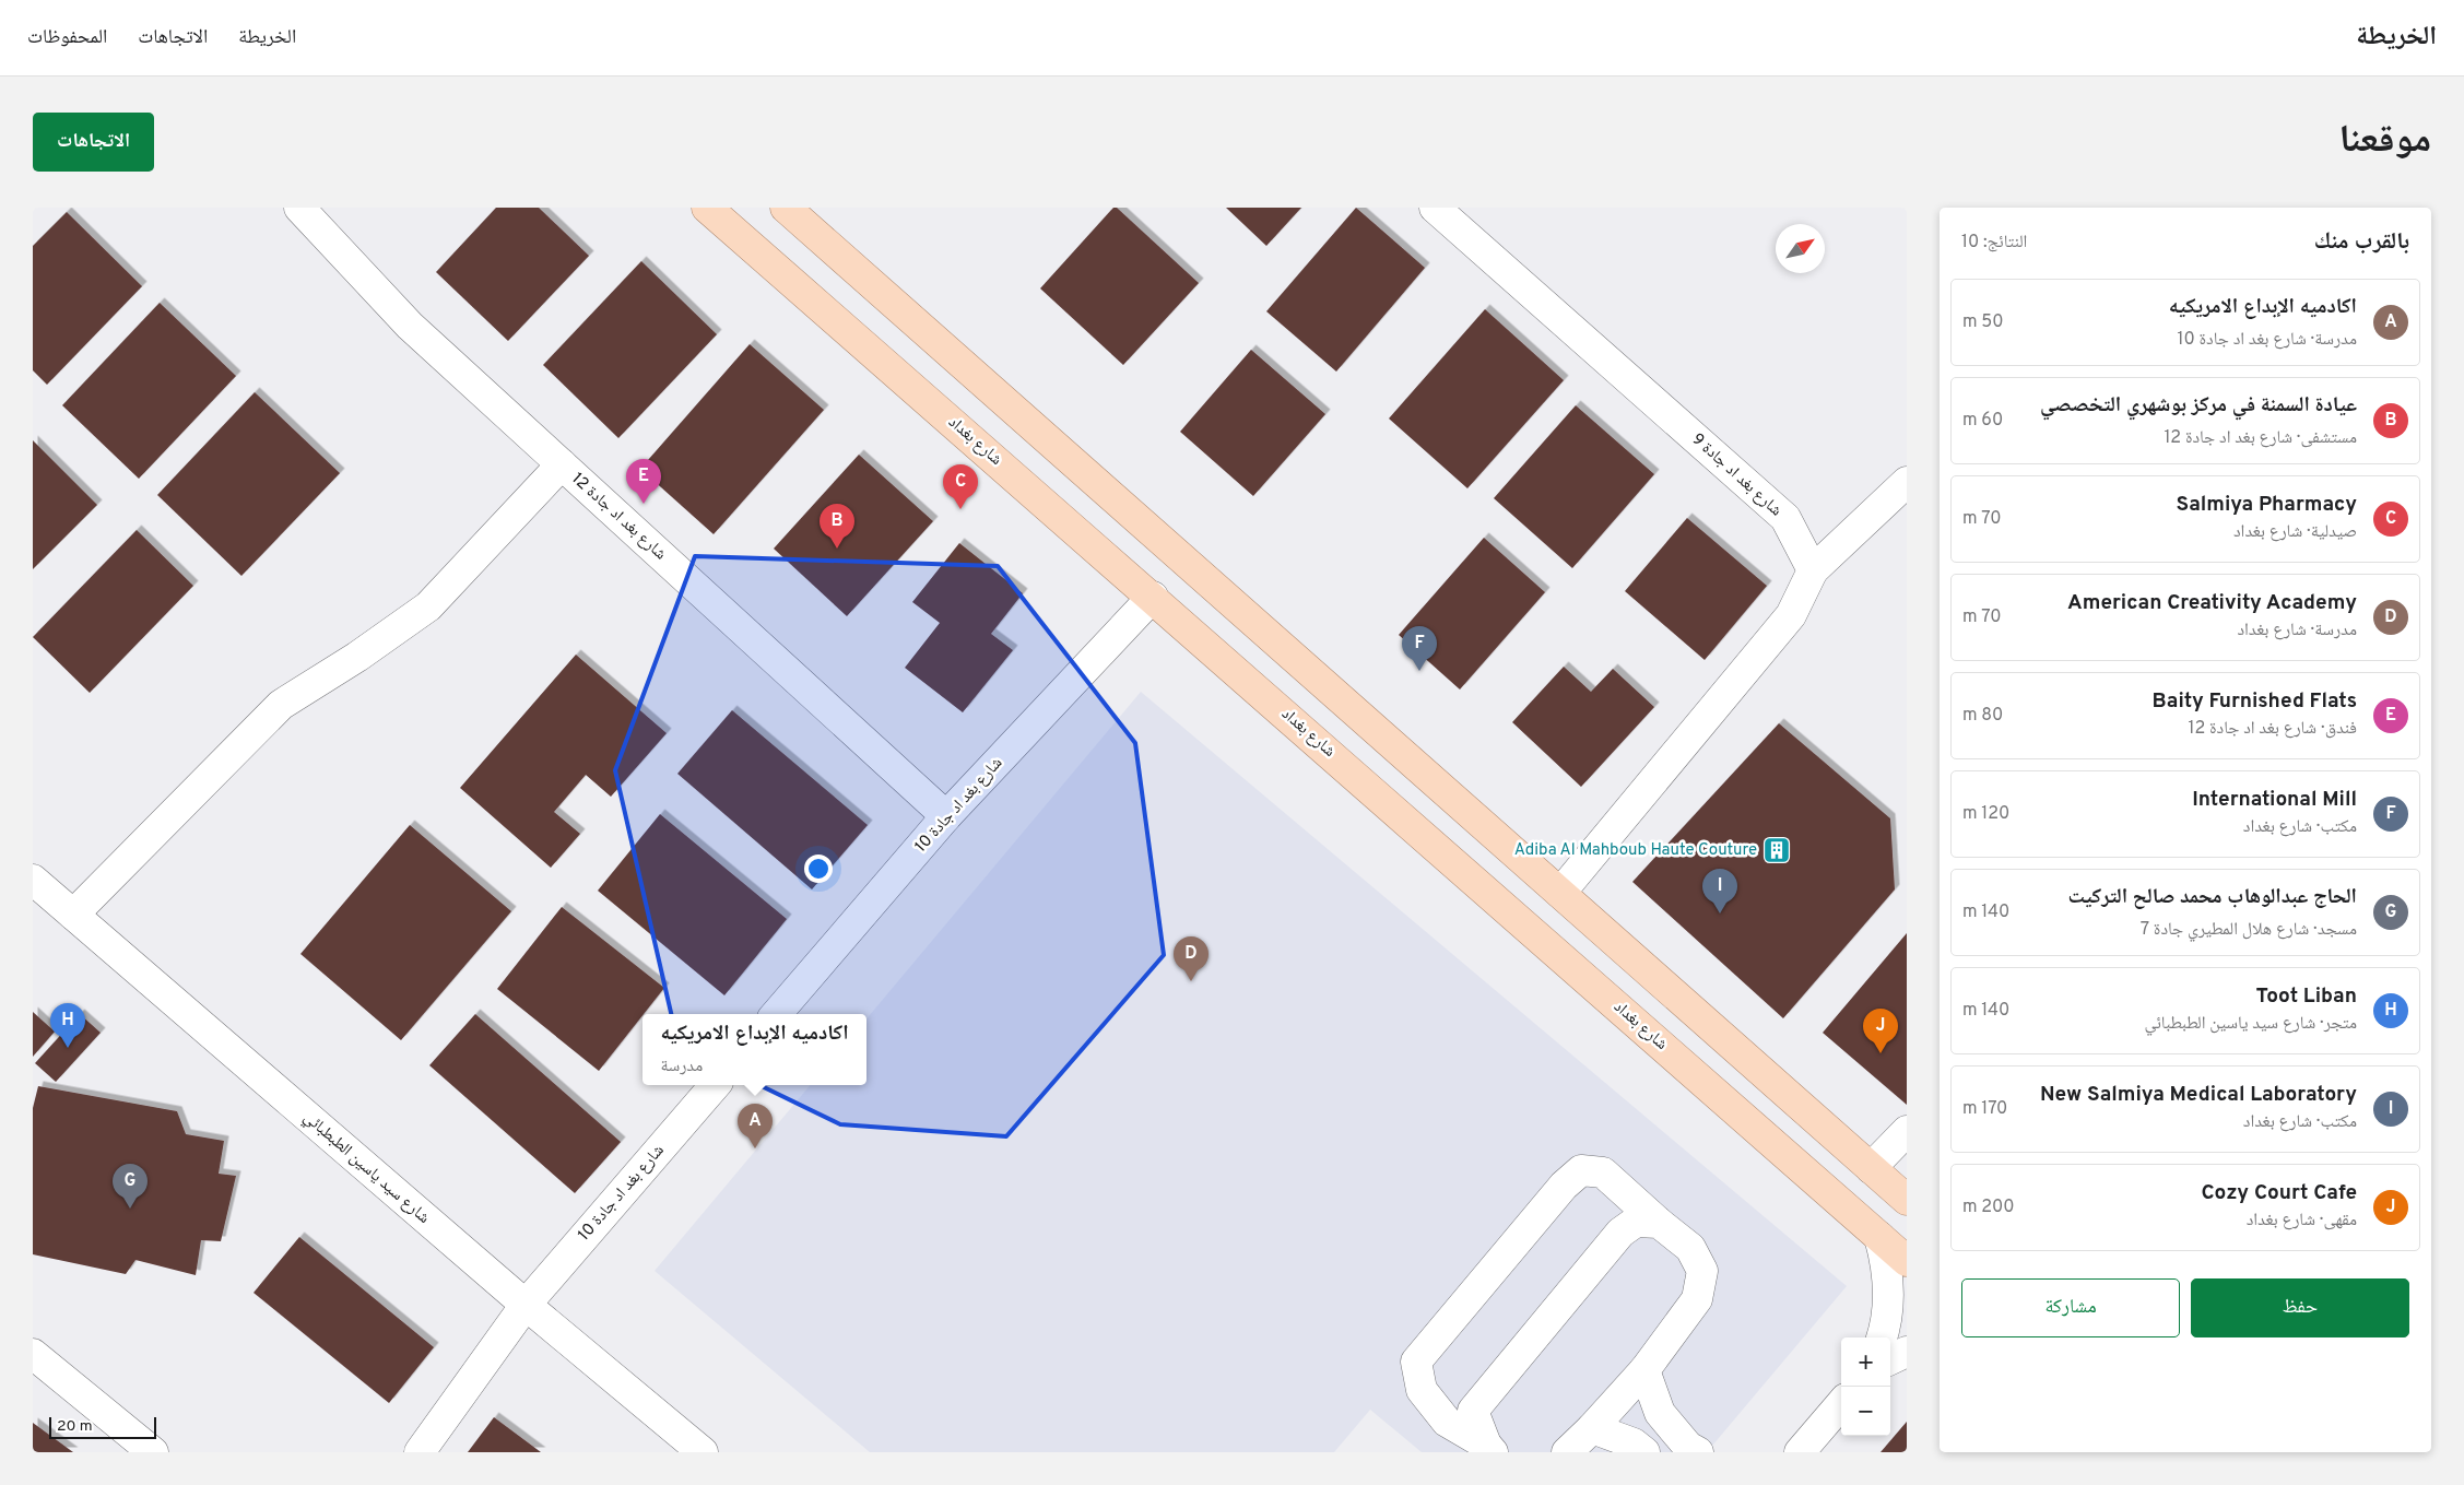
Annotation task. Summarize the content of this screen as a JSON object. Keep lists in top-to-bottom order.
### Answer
{
  "streets": {
    "main road": ["شارع بغداد"],
    "street": [
      "شارع بغد اد جادة 9",
      "شارع بغد اد جادة 12",
      "شارع بغد اد جادة 10",
      "شارع سيد ياسين الطبطبائي"
    ]
  },
  "crossings": [
    ["شارع بغداد", "شارع بغد اد جادة 10"],
    ["شارع بغد اد جادة 12", "شارع بغد اد جادة 10"],
    ["شارع بغد اد جادة 10", "شارع سيد ياسين الطبطبائي"]
  ],
  "places": {
    "building": ["Adiba Al Mahboub Haute Couture"]
  },
  "scale_bar": "20 m",
  "north": "top right",
  "page": {
    "header": "الخريطة",
    "nav": ["الخريطة", "الاتجاهات", "المحفوظات"],
    "title": "موقعنا",
    "buttons": [
      "الاتجاهات",
      ["حفظ", "مشاركة"]
    ],
    "heading": ["بالقرب منك", "النتائج: 10"],
    "list": [
      {
        "mark": "A",
        "name": "اكادميه الإبداع الامريكيه",
        "note": "مدرسة · شارع بغد اد جادة 10",
        "value": "50 m"
      },
      {
        "mark": "B",
        "name": "عيادة السمنة في مركز بوشهري التخصصي",
        "note": "مستشفى · شارع بغد اد جادة 12",
        "value": "60 m"
      },
      {
        "mark": "C",
        "name": "Salmiya Pharmacy",
        "note": "صيدلية · شارع بغداد",
        "value": "70 m"
      },
      {
        "mark": "D",
        "name": "American Creativity Academy",
        "note": "مدرسة · شارع بغداد",
        "value": "70 m"
      },
      {
        "mark": "E",
        "name": "Baity Furnished Flats",
        "note": "فندق · شارع بغد اد جادة 12",
        "value": "80 m"
      },
      {
        "mark": "F",
        "name": "International Mill",
        "note": "مكتب · شارع بغداد",
        "value": "120 m"
      },
      {
        "mark": "G",
        "name": "الحاج عبدالوهاب محمد صالح التركيت",
        "note": "مسجد · شارع هلال المطيري جادة 7",
        "value": "140 m"
      },
      {
        "mark": "H",
        "name": "Toot Liban",
        "note": "متجر · شارع سيد ياسين الطبطبائي",
        "value": "140 m"
      },
      {
        "mark": "I",
        "name": "New Salmiya Medical Laboratory",
        "note": "مكتب · شارع بغداد",
        "value": "170 m"
      },
      {
        "mark": "J",
        "name": "Cozy Court Cafe",
        "note": "مقهى · شارع بغداد",
        "value": "200 m"
      }
    ],
    "pins": [
      "E",
      "C",
      "B",
      "F",
      "I",
      "D",
      "H",
      "J",
      "A",
      "G"
    ],
    "popup": ["اكادميه الإبداع الامريكيه", "مدرسة"],
    "map_buttons": ["+", "−"],
    "scale": "20 m"
  }
}
